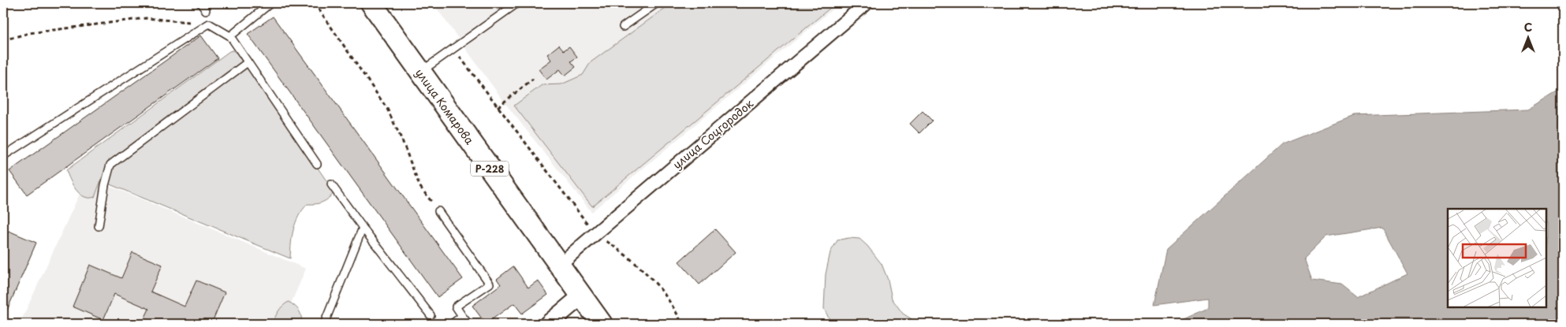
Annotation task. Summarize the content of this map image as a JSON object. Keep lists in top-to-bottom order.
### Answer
{
  "streets": {
    "main road": ["улица Комарова", "Р-228"],
    "street": ["улица Соцгородок"]
  },
  "crossings": [
    ["улица Комарова", "улица Соцгородок"]
  ],
  "north": "top"
}
